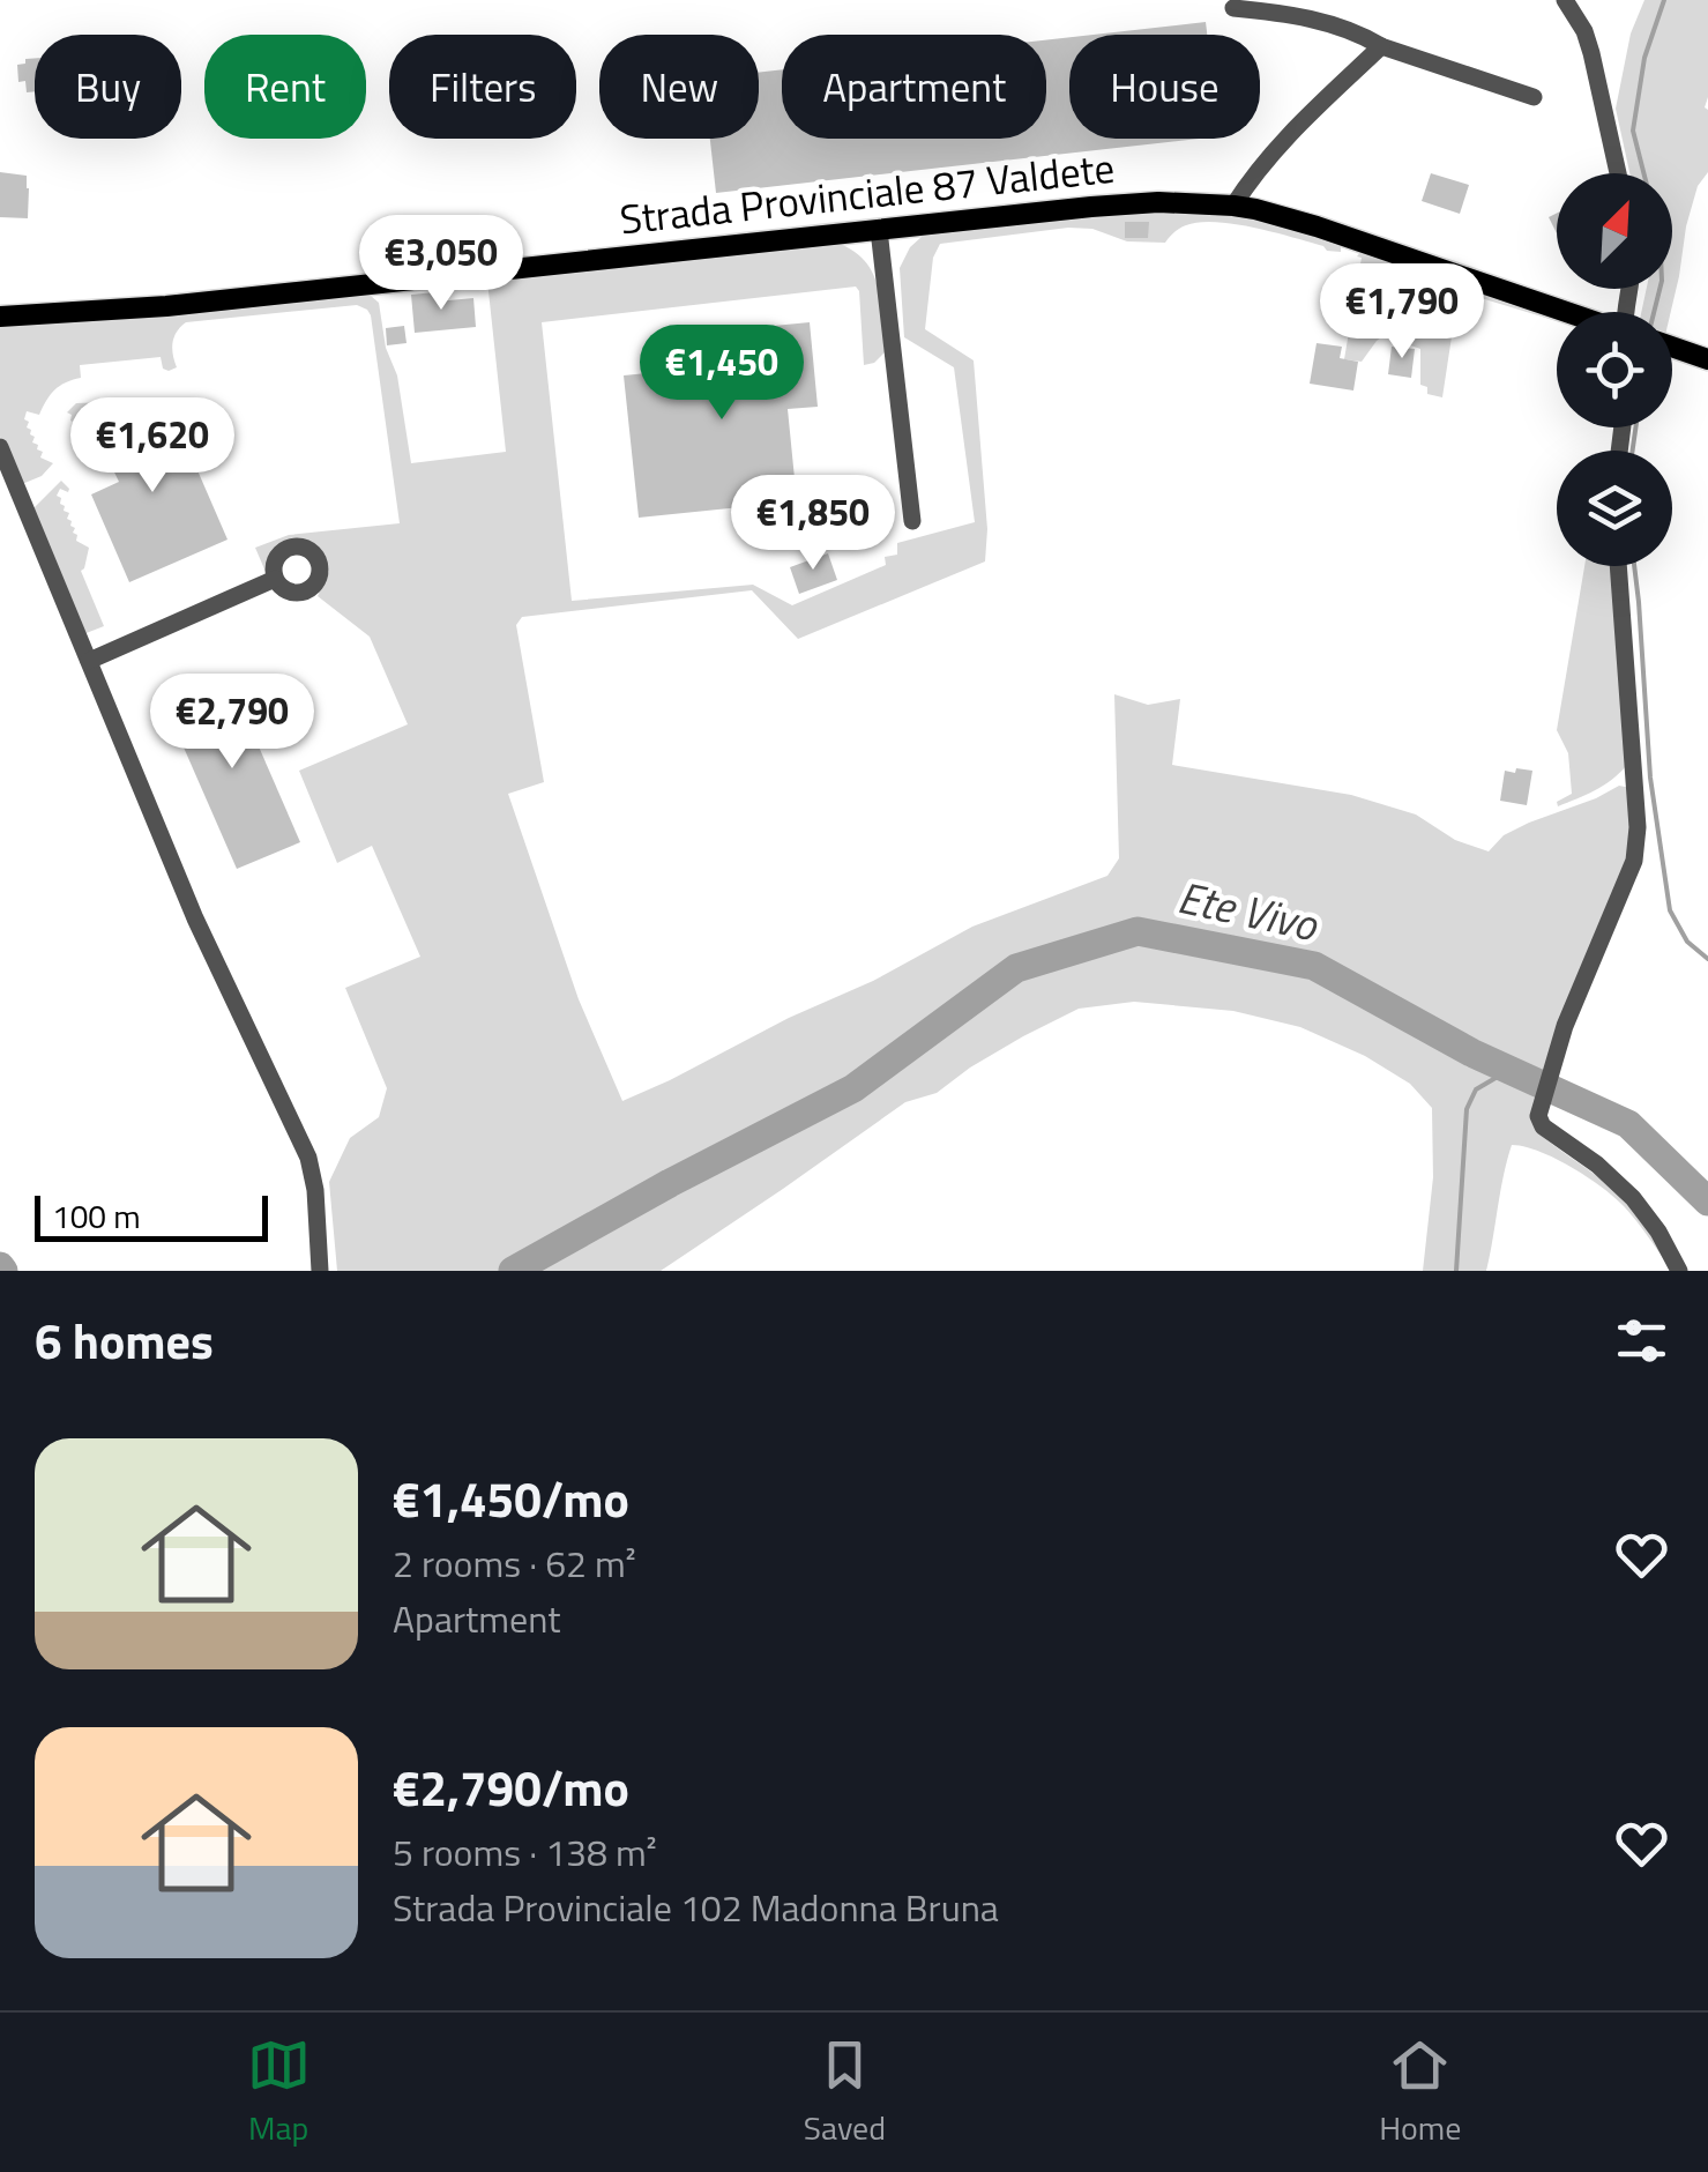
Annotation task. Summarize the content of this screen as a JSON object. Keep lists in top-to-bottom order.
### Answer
{
  "streets": {
    "main road": ["Strada Provinciale 87 Valdete"]
  },
  "water": ["Ete Vivo"],
  "scale_bar": "100 m",
  "north": "top right",
  "page": {
    "chip": [
      "Buy",
      "Rent",
      "Filters",
      "New",
      "Apartment",
      "House"
    ],
    "price": [
      "€3,050",
      "€1,790",
      "€1,450",
      "€1,620",
      "€1,850",
      "€2,790"
    ],
    "scale": "100 m",
    "heading": "6 homes",
    "list": [
      {
        "name": "€1,450/mo",
        "note": "2 rooms · 62 m² · Apartment"
      },
      {
        "name": "€2,790/mo",
        "note": "5 rooms · 138 m² · Strada Provinciale 102 Madonna Bruna"
      }
    ],
    "tabs": ["Map", "Saved", "Home"]
  }
}
